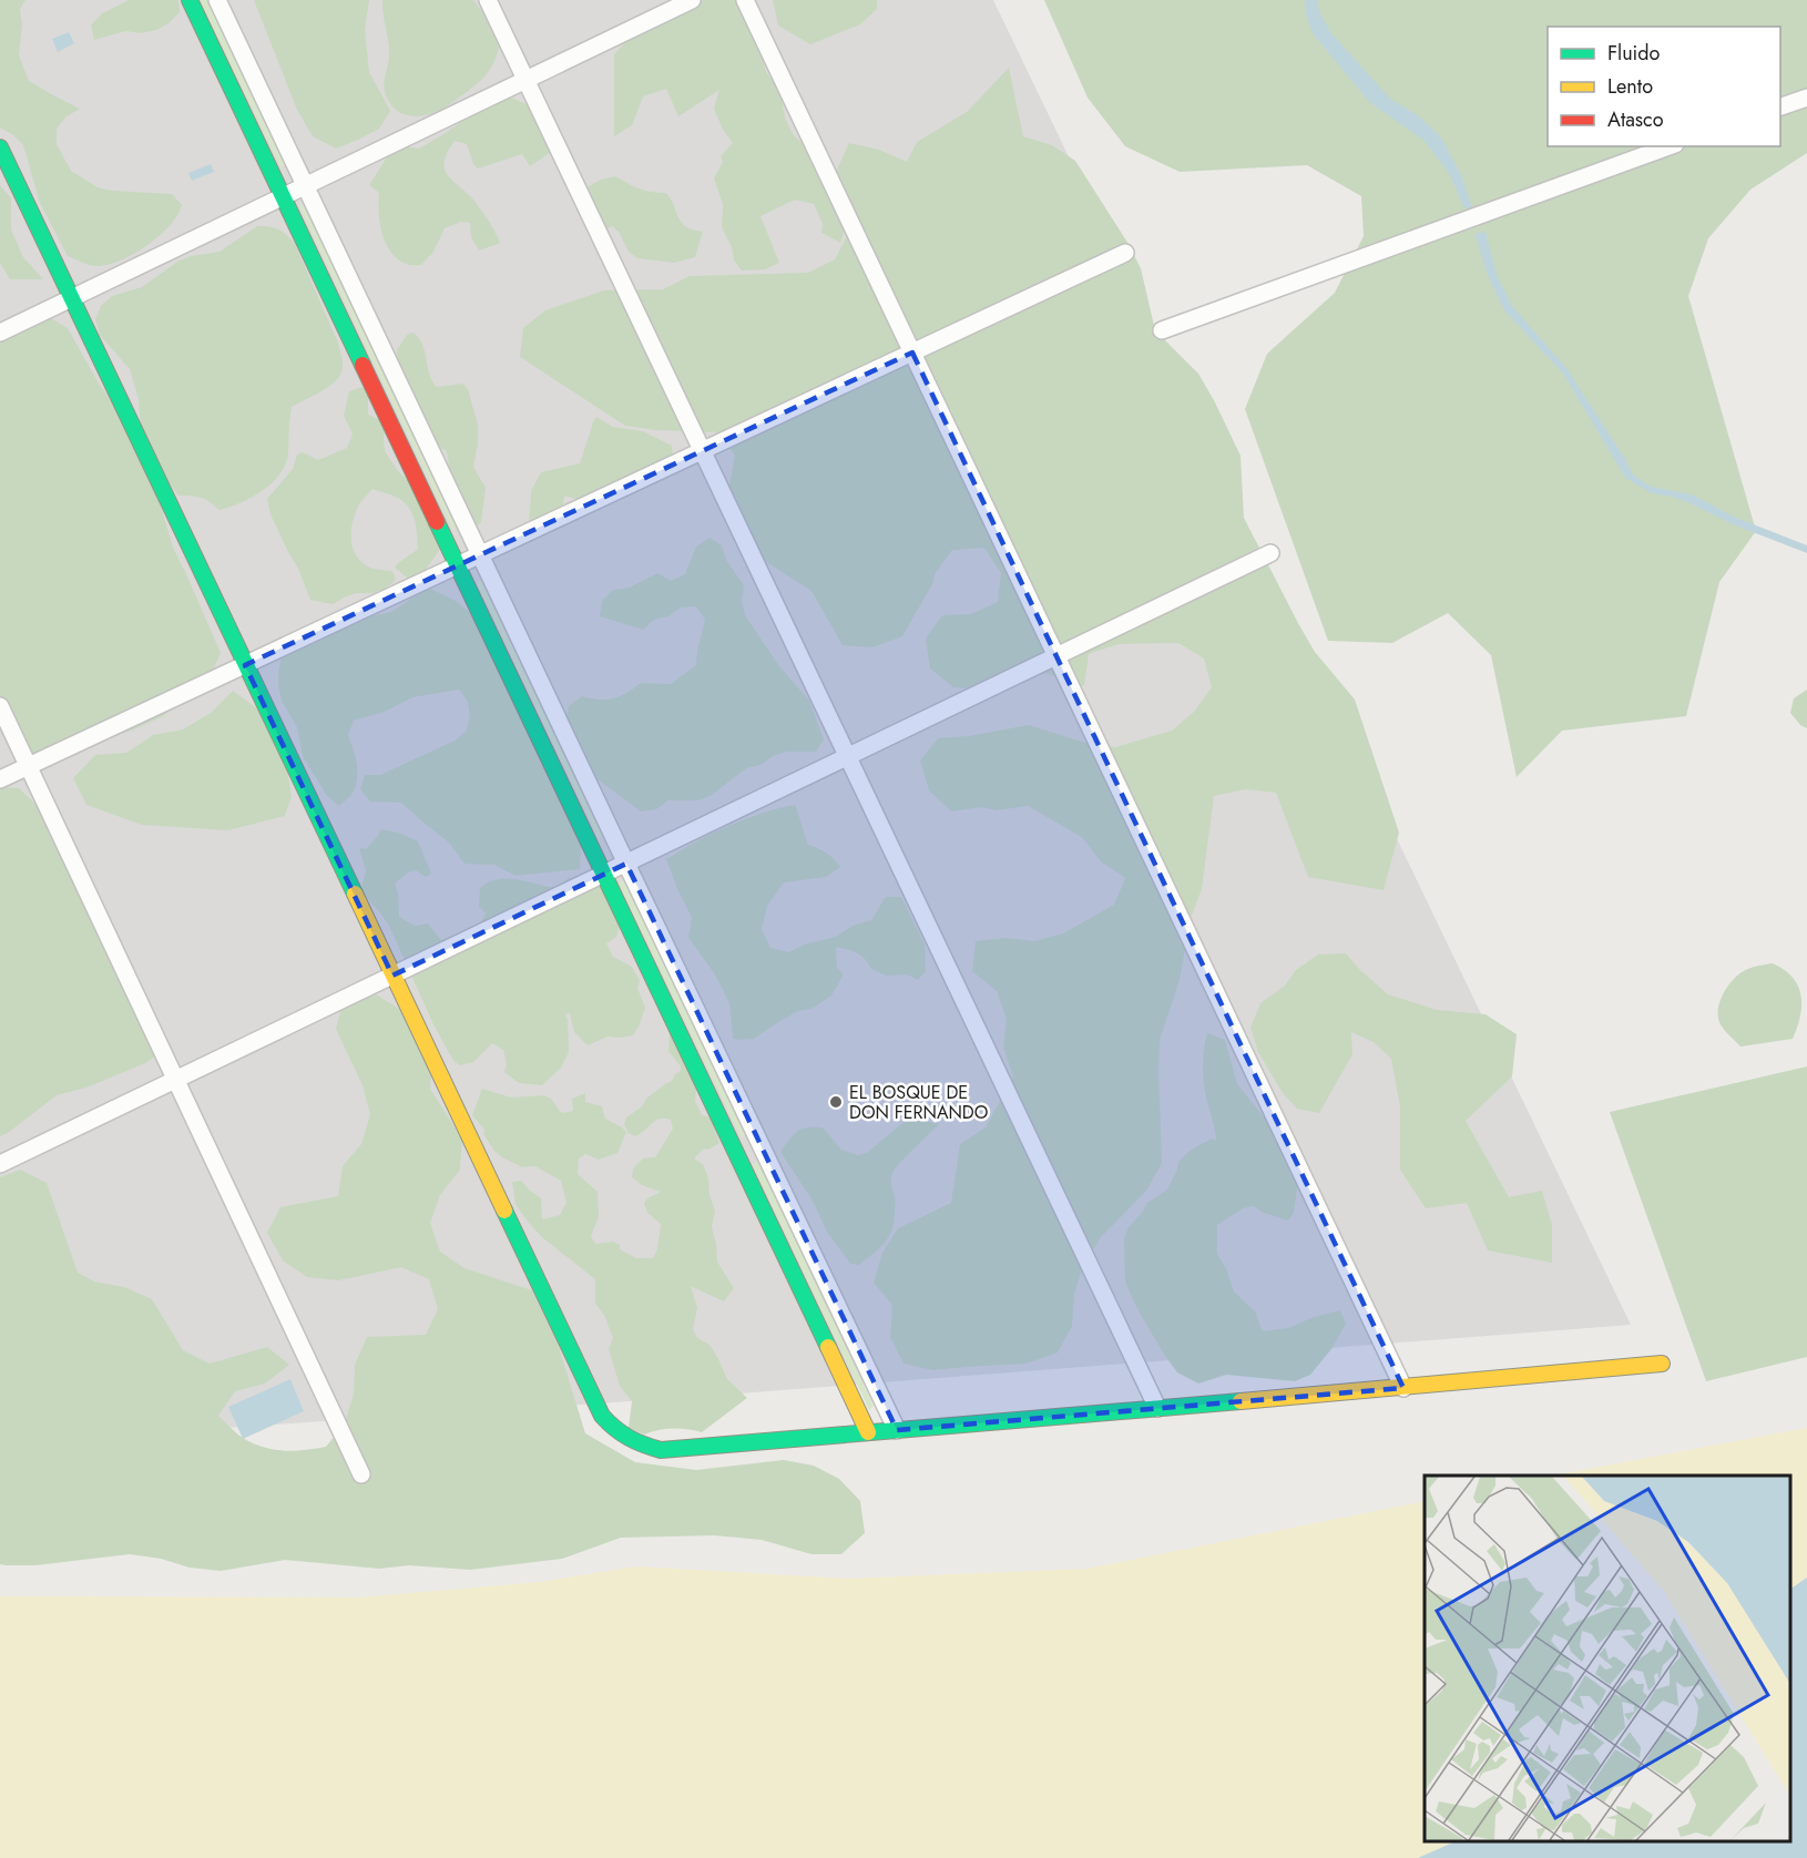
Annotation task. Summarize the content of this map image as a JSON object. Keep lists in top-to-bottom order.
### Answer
{
  "places": ["EL BOSQUE DE DON FERNANDO"],
  "legend": ["Fluido", "Lento", "Atasco"]
}
